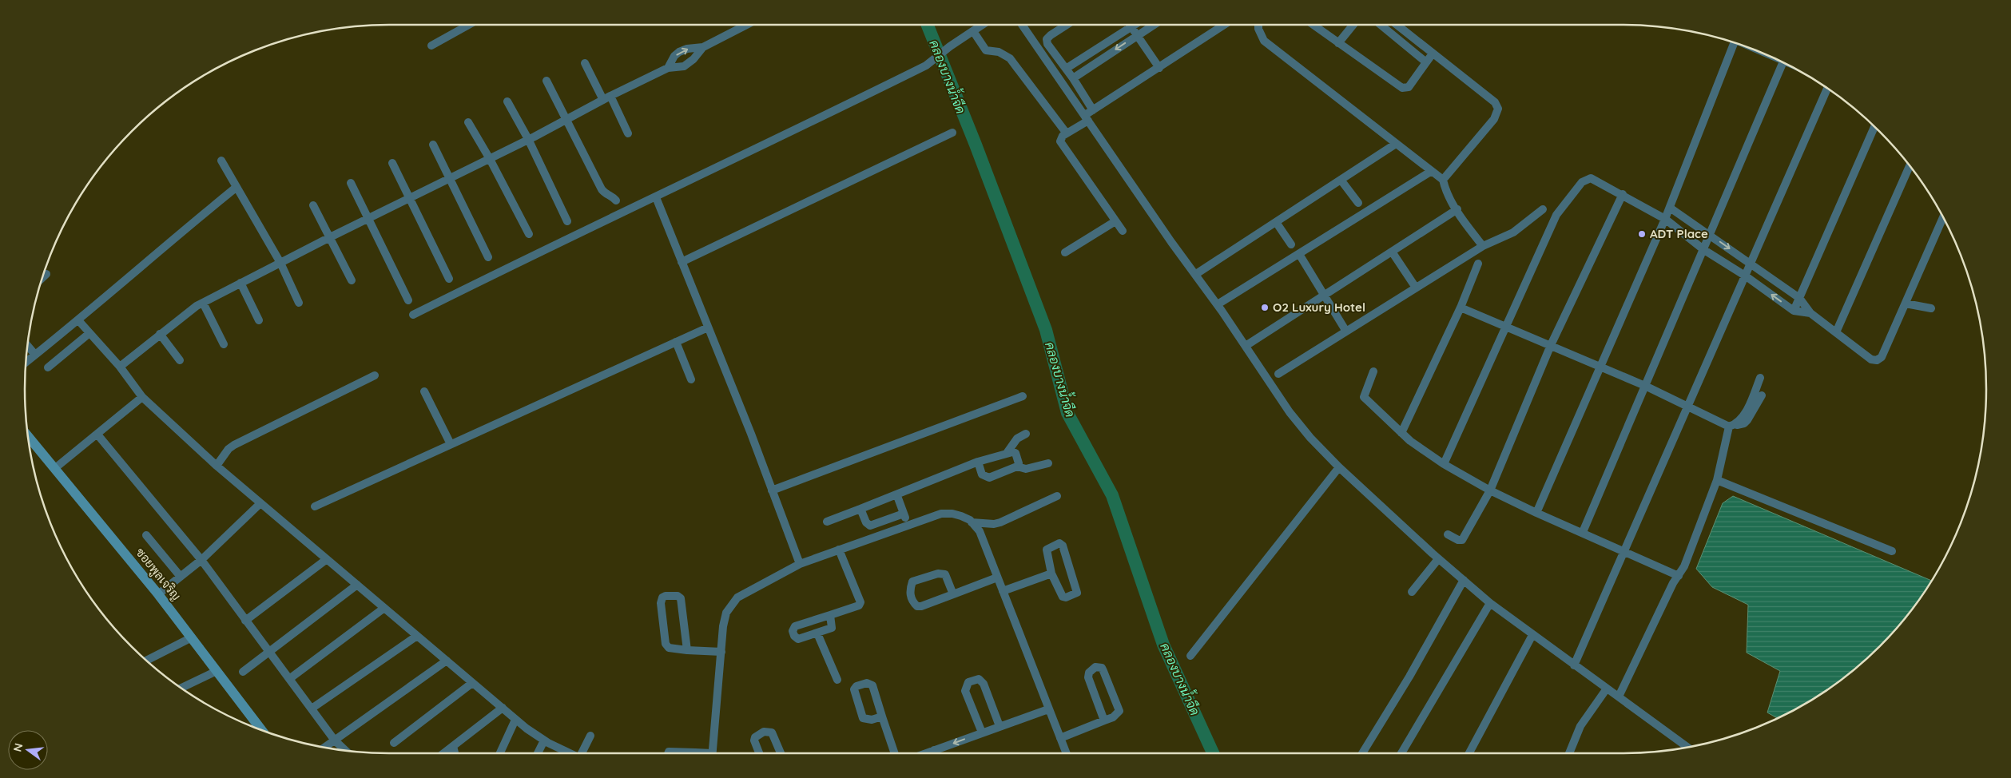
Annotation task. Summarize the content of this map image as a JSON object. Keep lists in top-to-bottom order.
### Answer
{
  "streets": {
    "street": ["ซอยพูลเจริญ"]
  },
  "water": ["คลองบางน้ำจืด"],
  "places": ["ADT Place", "O2 Luxury Hotel"],
  "north": "left"
}
